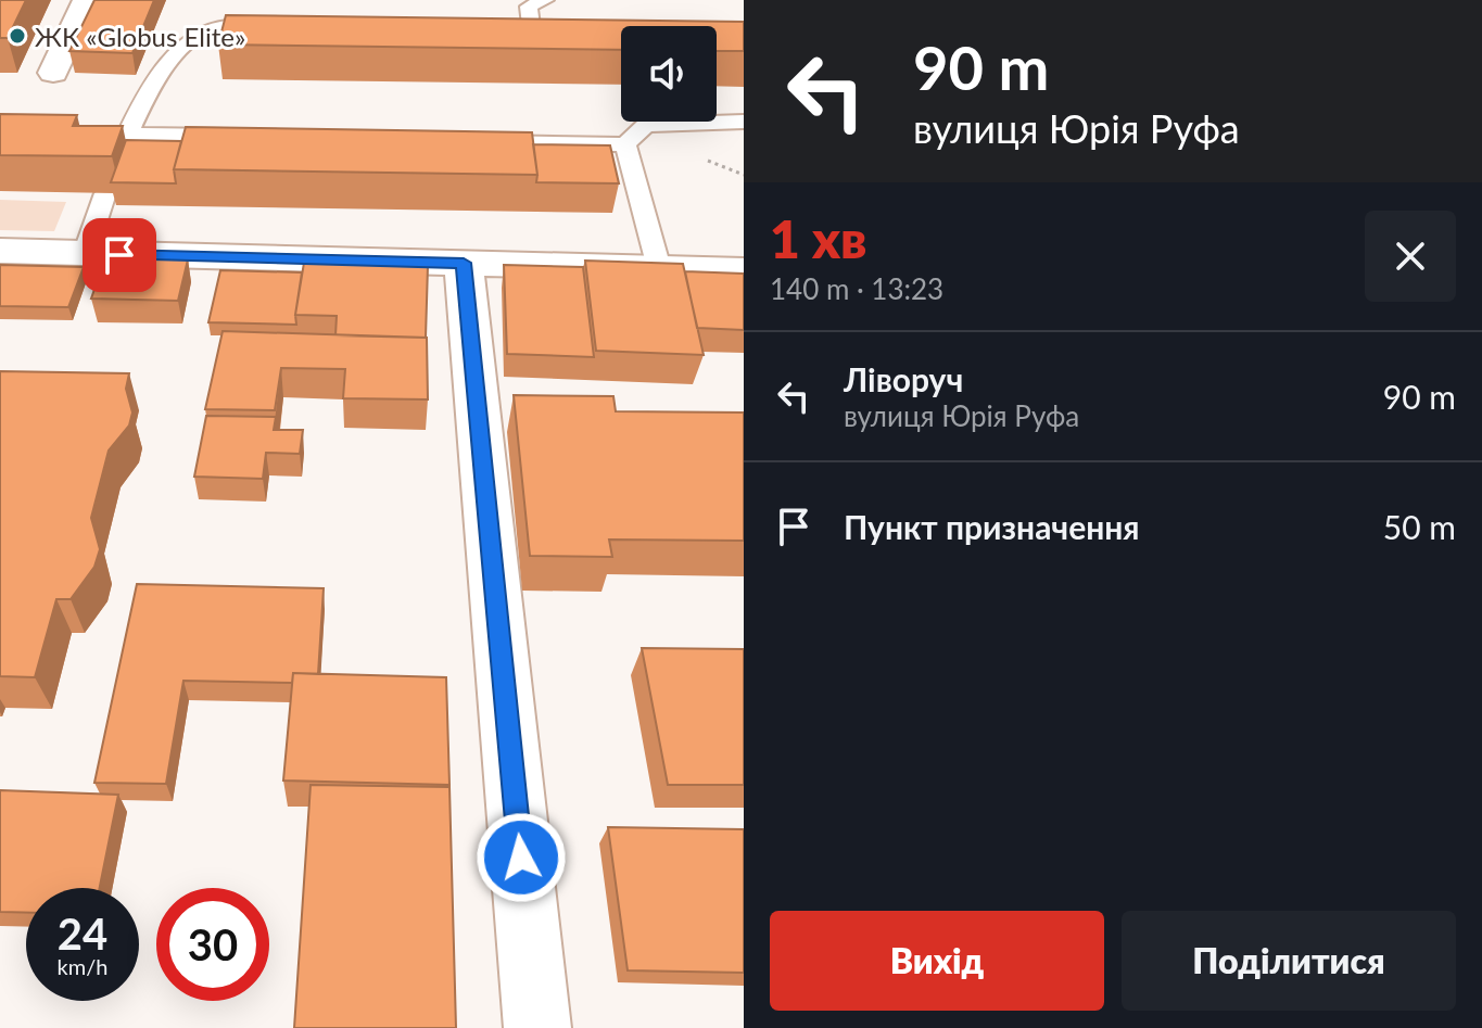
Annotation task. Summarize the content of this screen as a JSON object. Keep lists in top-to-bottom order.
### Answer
{
  "places": ["ЖК «Globus Elite»"],
  "page": {
    "turn": ["90 m", "вулиця Юрія Руфа"],
    "heading": ["1 хв", "140 m · 13:23"],
    "list": [
      {
        "name": "Ліворуч",
        "note": "вулиця Юрія Руфа",
        "value": "90 m"
      },
      {
        "name": "Пункт призначення",
        "value": "50 m"
      }
    ],
    "speed": "24 km/h",
    "limit": "30",
    "buttons": ["Вихід", "Поділитися"]
  }
}
